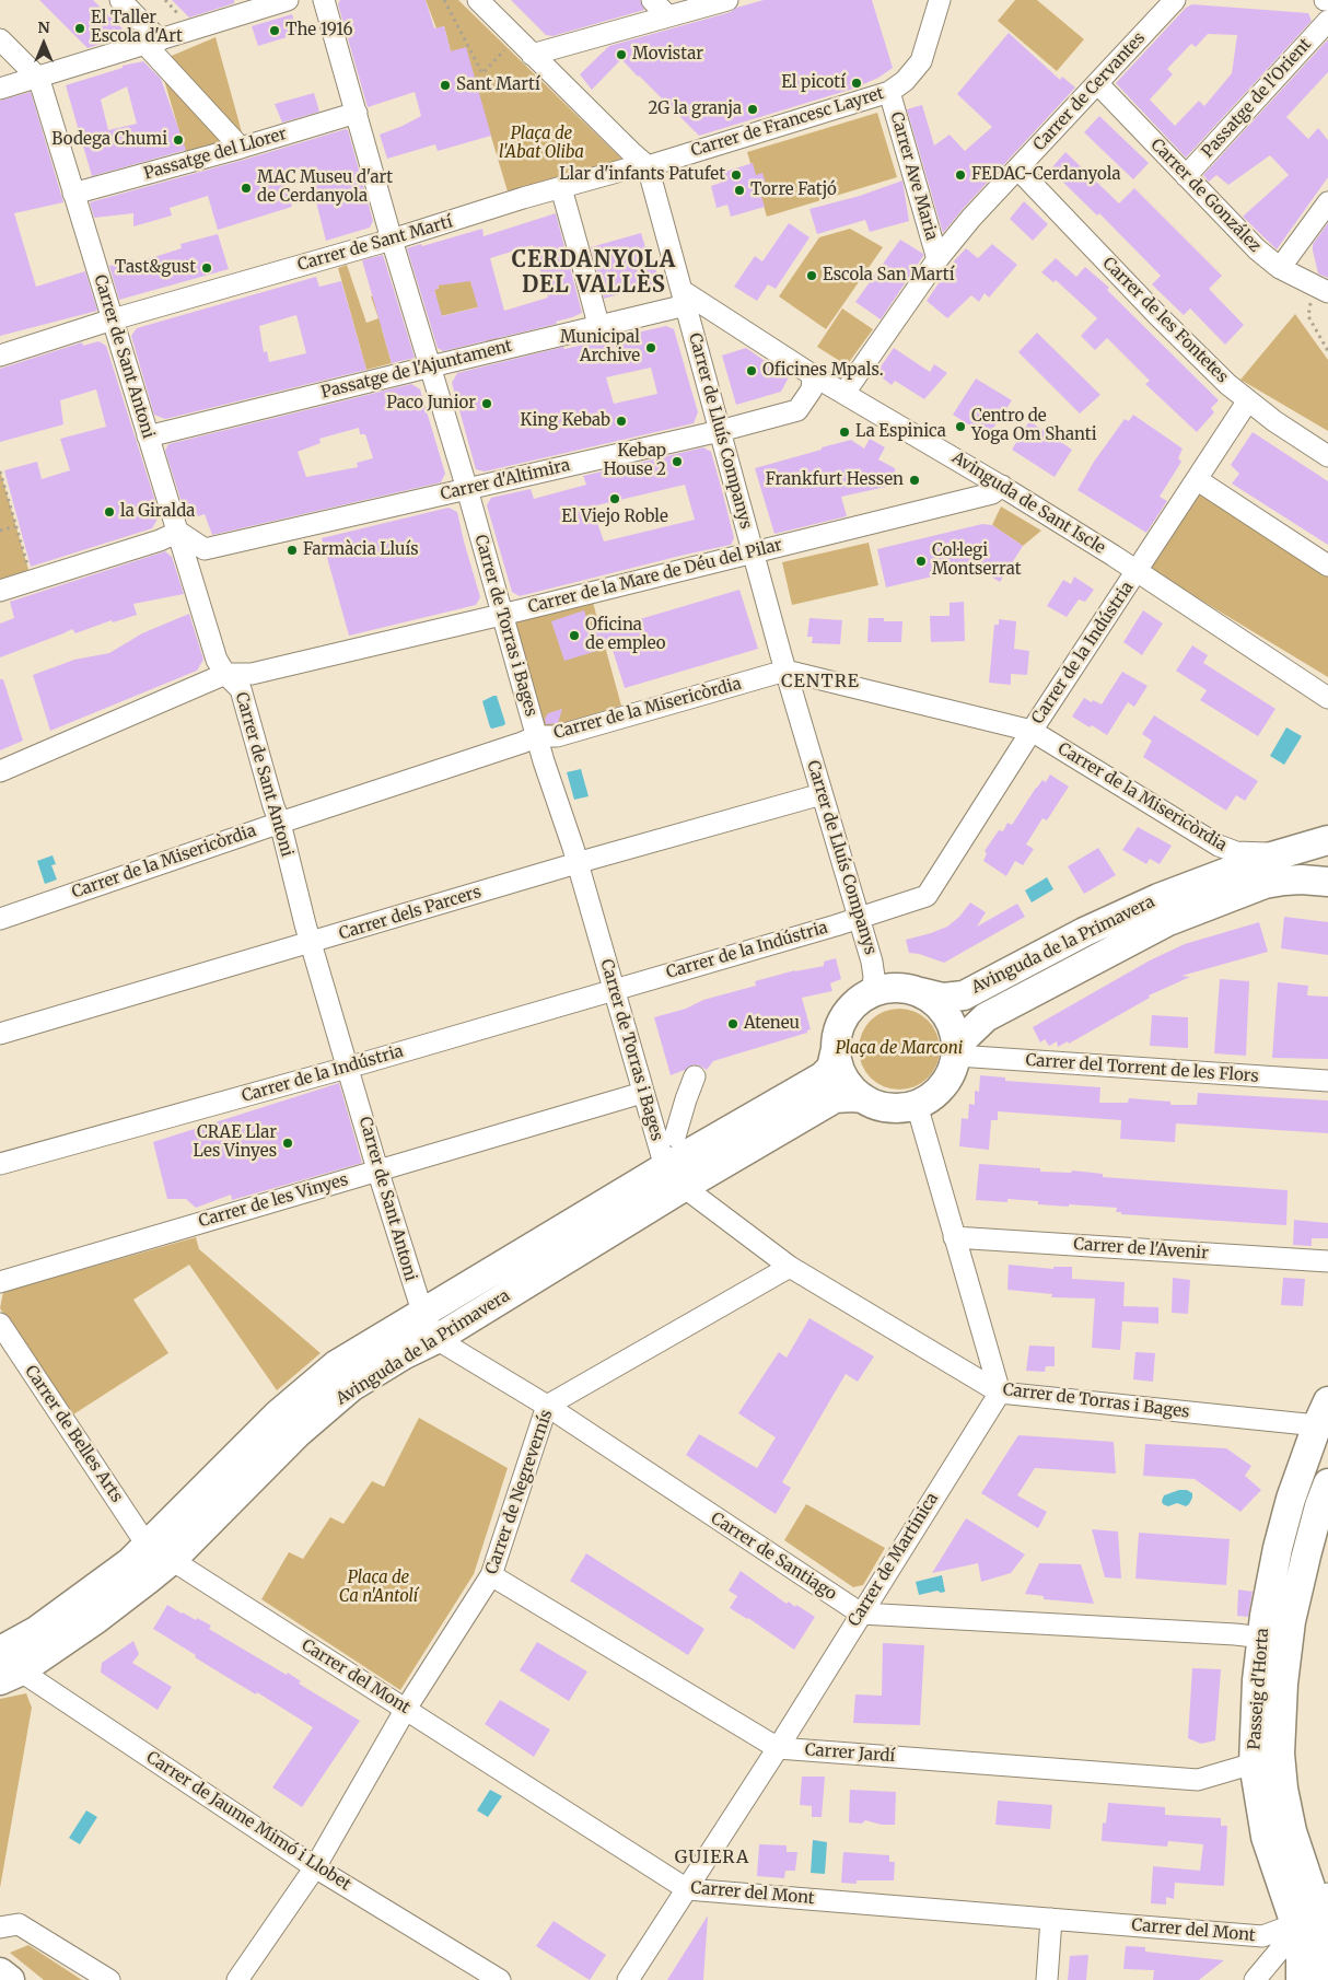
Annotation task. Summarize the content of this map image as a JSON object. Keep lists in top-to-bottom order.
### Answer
{
  "streets": {
    "street": [
      "Carrer de Cervantes",
      "Passatge de l'Orient",
      "Carrer de Francesc Layret",
      "Passatge del Llorer",
      "Carrer Ave Maria",
      "Carrer de González",
      "Carrer de Sant Martí",
      "Carrer de les Fontetes",
      "Carrer de Sant Antoni",
      "Passatge de l'Ajuntament",
      "Carrer de Lluís Companys",
      "Carrer d'Altimira",
      "Avinguda de Sant Iscle",
      "Carrer de la Mare de Déu del Pilar",
      "Carrer de Torras i Bages",
      "Carrer de la Indústria",
      "Carrer de la Misericòrdia",
      "Carrer dels Parcers",
      "Avinguda de la Primavera",
      "Carrer del Torrent de les Flors",
      "Carrer de les Vinyes",
      "Carrer de l'Avenir",
      "Carrer de Belles Arts",
      "Carrer de Negrevernís",
      "Carrer de Santiago",
      "Carrer de Martinica",
      "Carrer del Mont",
      "Passeig d'Horta",
      "Carrer Jardí",
      "Carrer de Jaume Mimó i Llobet"
    ]
  },
  "crossings": [
    ["Carrer de Cervantes", "Carrer Ave Maria"],
    ["Carrer de Cervantes", "Carrer de González"],
    ["Carrer de Cervantes", "Carrer de les Fontetes"],
    ["Carrer de Cervantes", "Avinguda de Sant Iscle"],
    ["Passatge de l'Orient", "Carrer de González"],
    ["Carrer de Francesc Layret", "Carrer Ave Maria"],
    ["Carrer de Francesc Layret", "Carrer de Sant Martí"],
    ["Carrer de Francesc Layret", "Carrer de Lluís Companys"],
    ["Passatge del Llorer", "Carrer de Sant Antoni"],
    ["Passatge del Llorer", "Carrer de Torras i Bages"],
    ["Carrer de Sant Martí", "Carrer de Sant Antoni"],
    ["Carrer de Sant Martí", "Carrer de Lluís Companys"],
    ["Carrer de Sant Martí", "Carrer de Torras i Bages"],
    ["Carrer de les Fontetes", "Carrer de la Indústria"],
    ["Carrer de Sant Antoni", "Passatge de l'Ajuntament"],
    ["Carrer de Sant Antoni", "Carrer d'Altimira"],
    ["Carrer de Sant Antoni", "Carrer de la Mare de Déu del Pilar"],
    ["Carrer de Sant Antoni", "Carrer de la Indústria"],
    ["Carrer de Sant Antoni", "Carrer de la Misericòrdia"],
    ["Carrer de Sant Antoni", "Carrer dels Parcers"],
    ["Carrer de Sant Antoni", "Avinguda de la Primavera"],
    ["Carrer de Sant Antoni", "Carrer de les Vinyes"],
    ["Carrer de Sant Antoni", "Carrer de Santiago"],
    ["Passatge de l'Ajuntament", "Carrer de Lluís Companys"],
    ["Passatge de l'Ajuntament", "Avinguda de Sant Iscle"],
    ["Passatge de l'Ajuntament", "Carrer de Torras i Bages"],
    ["Carrer de Lluís Companys", "Carrer d'Altimira"],
    ["Carrer de Lluís Companys", "Avinguda de Sant Iscle"],
    ["Carrer de Lluís Companys", "Carrer de la Mare de Déu del Pilar"],
    ["Carrer de Lluís Companys", "Carrer de la Indústria"],
    ["Carrer de Lluís Companys", "Carrer de la Misericòrdia"],
    ["Carrer de Lluís Companys", "Carrer dels Parcers"],
    ["Carrer de Lluís Companys", "Avinguda de la Primavera"],
    ["Carrer de Lluís Companys", "Carrer del Torrent de les Flors"],
    ["Carrer d'Altimira", "Avinguda de Sant Iscle"],
    ["Carrer d'Altimira", "Carrer de Torras i Bages"],
    ["Avinguda de Sant Iscle", "Carrer de la Mare de Déu del Pilar"],
    ["Avinguda de Sant Iscle", "Carrer de la Indústria"],
    ["Carrer de la Mare de Déu del Pilar", "Carrer de Torras i Bages"],
    ["Carrer de Torras i Bages", "Carrer de la Indústria"],
    ["Carrer de Torras i Bages", "Carrer de la Misericòrdia"],
    ["Carrer de Torras i Bages", "Carrer dels Parcers"],
    ["Carrer de Torras i Bages", "Avinguda de la Primavera"],
    ["Carrer de Torras i Bages", "Carrer de les Vinyes"],
    ["Carrer de Torras i Bages", "Carrer de Negrevernís"],
    ["Carrer de Torras i Bages", "Carrer de Martinica"],
    ["Carrer de Torras i Bages", "Passeig d'Horta"],
    ["Carrer de la Indústria", "Carrer de la Misericòrdia"],
    ["Carrer de la Misericòrdia", "Avinguda de la Primavera"],
    ["Avinguda de la Primavera", "Carrer del Torrent de les Flors"],
    ["Avinguda de la Primavera", "Carrer de Belles Arts"],
    ["Avinguda de la Primavera", "Carrer de Santiago"],
    ["Avinguda de la Primavera", "Carrer del Mont"],
    ["Avinguda de la Primavera", "Carrer de Jaume Mimó i Llobet"],
    ["Carrer de Negrevernís", "Carrer de Santiago"],
    ["Carrer de Negrevernís", "Carrer del Mont"],
    ["Carrer de Negrevernís", "Carrer Jardí"],
    ["Carrer de Negrevernís", "Carrer de Jaume Mimó i Llobet"],
    ["Carrer de Santiago", "Carrer de Martinica"],
    ["Carrer de Martinica", "Carrer del Mont"],
    ["Carrer de Martinica", "Carrer Jardí"],
    ["Carrer del Mont", "Passeig d'Horta"],
    ["Passeig d'Horta", "Carrer Jardí"]
  ],
  "districts": ["CERDANYOLA DEL VALLÈS", "CENTRE", "GUIERA"],
  "parks": ["Plaça de l'Abat Oliba", "Plaça de Marconi", "Plaça de Ca n'Antolí"],
  "places": [
    "El Taller Escola d'Art",
    "The 1916",
    "Movistar",
    "El picotí",
    "Sant Martí",
    "2G la granja",
    "Bodega Chumi",
    "Llar d'infants Patufet",
    "FEDAC-Cerdanyola",
    "MAC Museu d'art de Cerdanyola",
    "Torre Fatjó",
    "Tast&gust",
    "Escola San Martí",
    "Municipal Archive",
    "Oficines Mpals.",
    "Paco Junior",
    "King Kebab",
    "Centro de Yoga Om Shanti",
    "La Espinica",
    "Kebap House 2",
    "Frankfurt Hessen",
    "El Viejo Roble",
    "la Giralda",
    "Farmàcia Lluís",
    "Col·legi Montserrat",
    "Oficina de empleo",
    "Ateneu",
    "CRAE Llar Les Vinyes"
  ],
  "north": "top"
}
